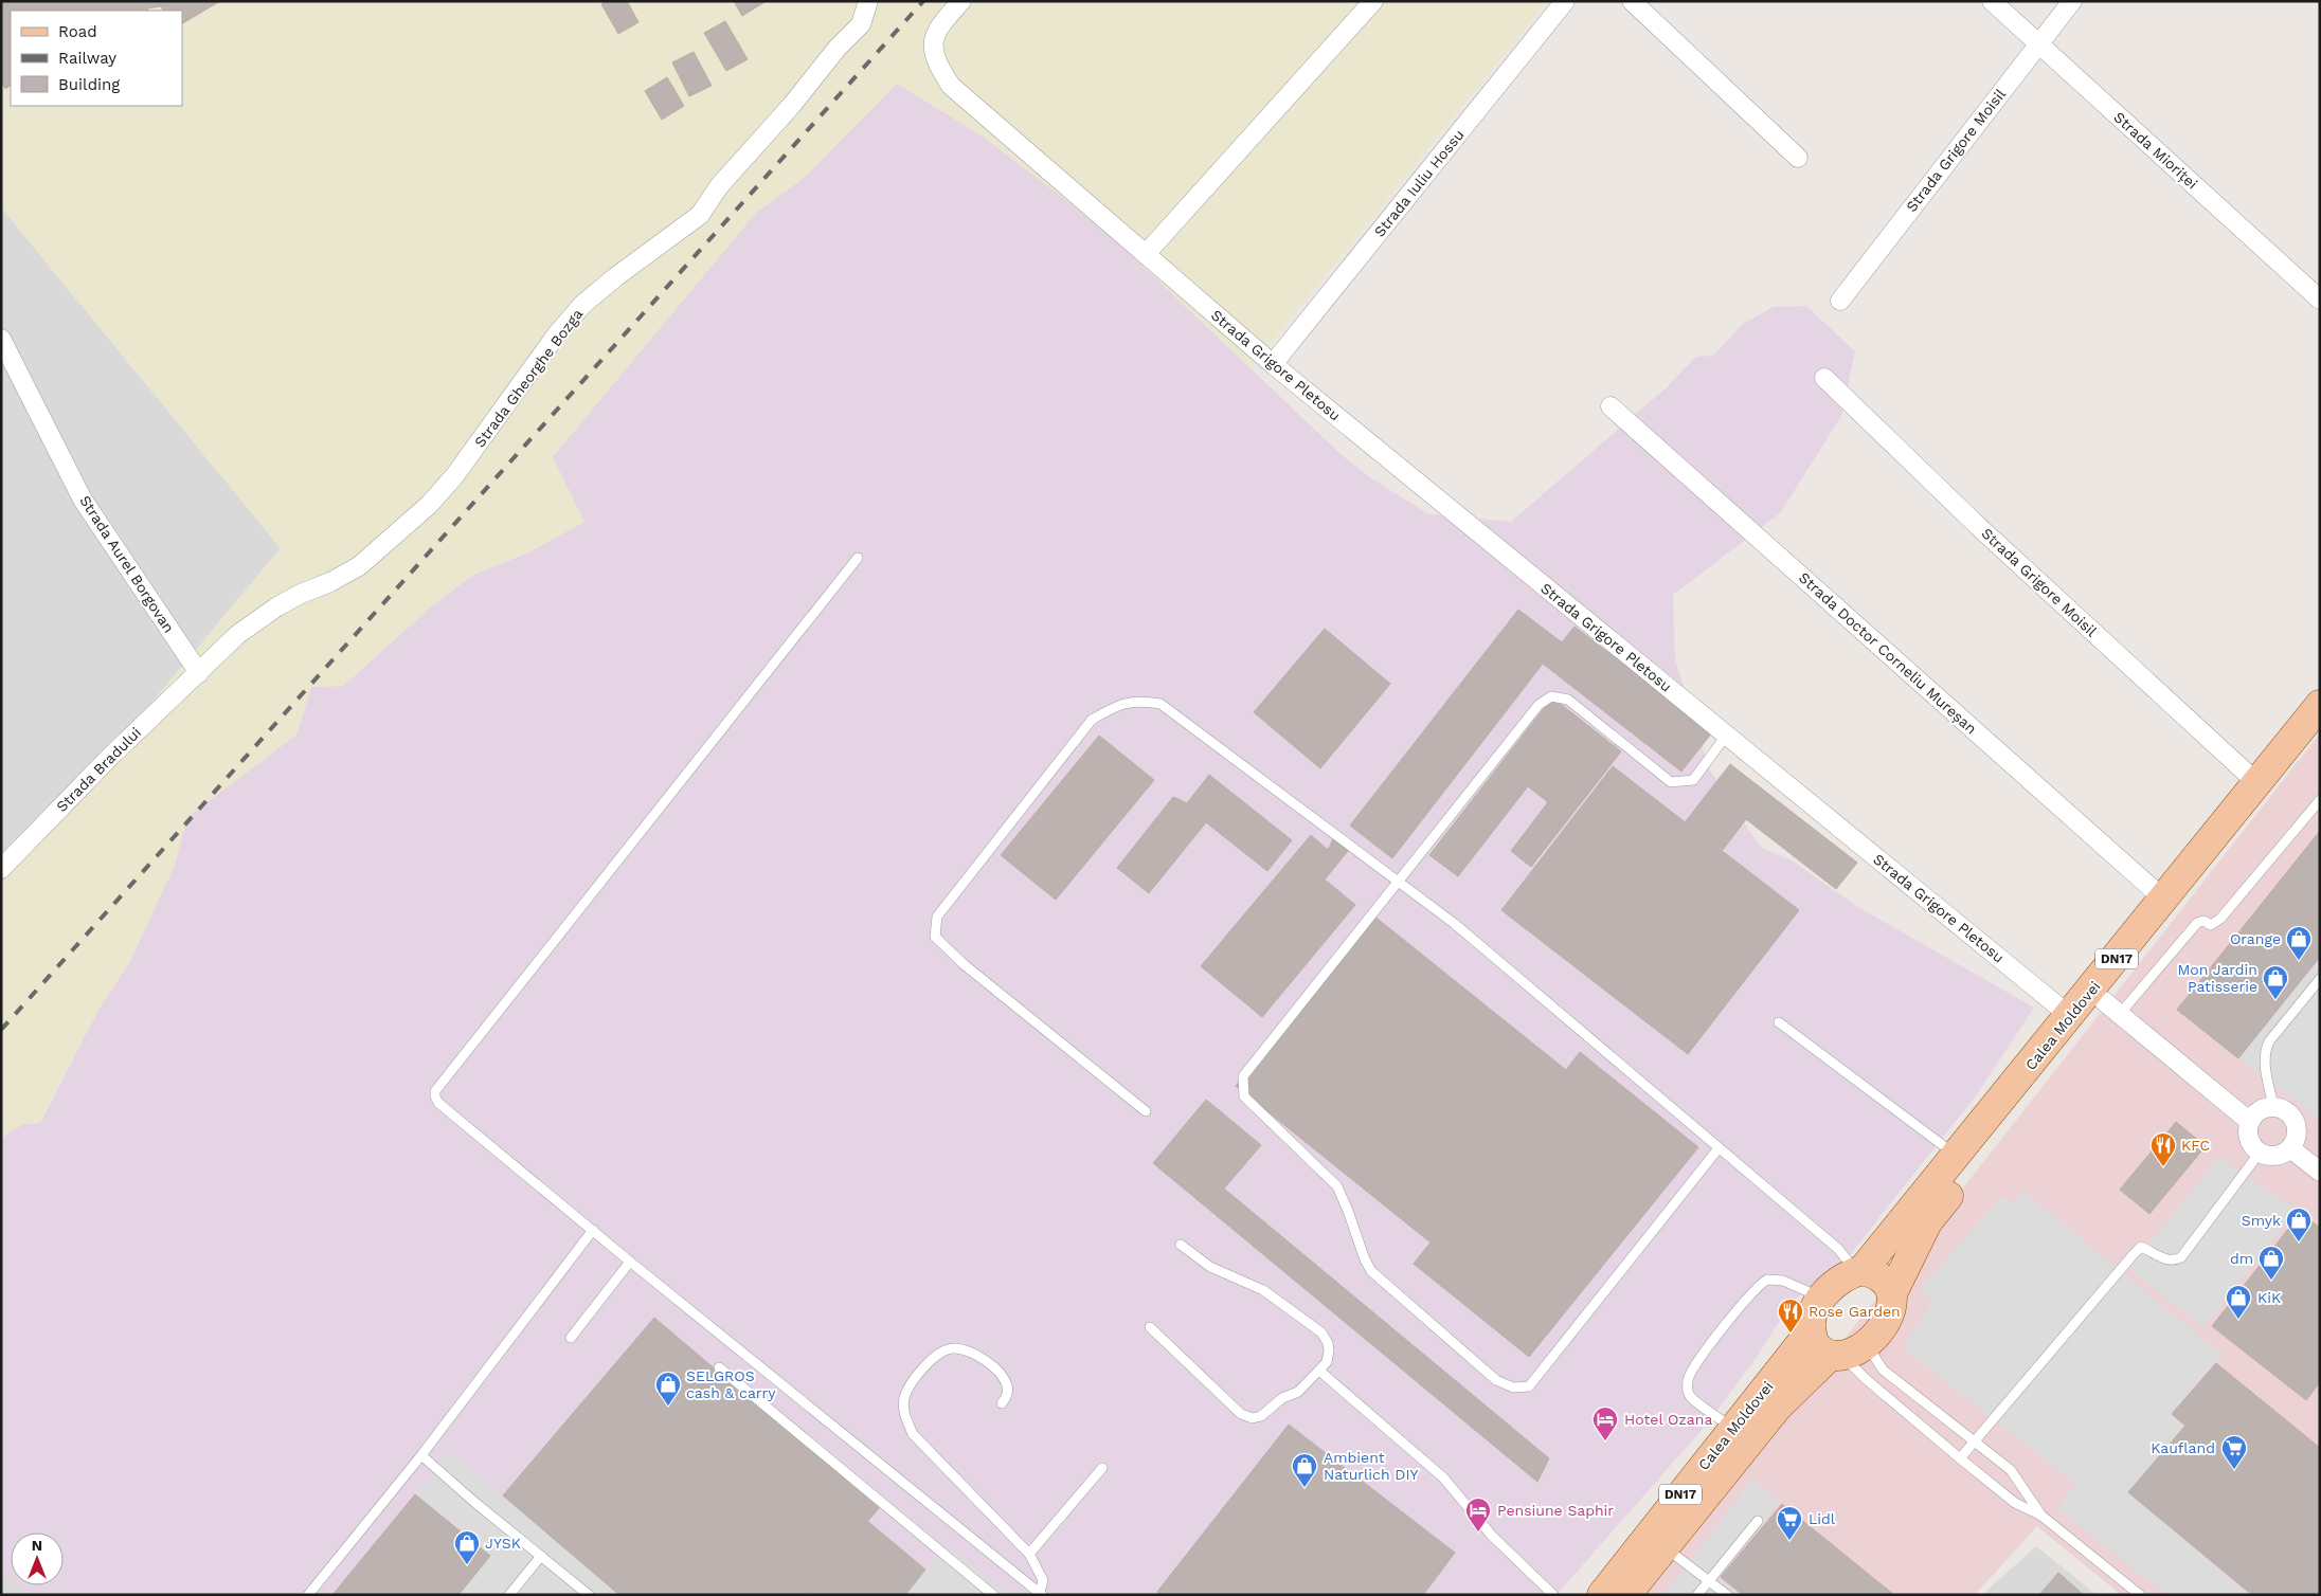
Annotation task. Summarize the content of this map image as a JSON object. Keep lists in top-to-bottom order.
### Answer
{
  "streets": {
    "main road": ["DN17", "Calea Moldovei"],
    "street": [
      "Strada Grigore Moisil",
      "Strada Mioriței",
      "Strada Iuliu Hossu",
      "Strada Grigore Pletosu",
      "Strada Gheorghe Bozga",
      "Strada Aurel Borgovan",
      "Strada Doctor Corneliu Mureșan",
      "Strada Bradului"
    ]
  },
  "crossings": [
    ["Strada Grigore Moisil", "Strada Mioriței"],
    ["Strada Grigore Moisil", "Calea Moldovei"],
    ["Strada Iuliu Hossu", "Strada Grigore Pletosu"],
    ["Strada Grigore Pletosu", "Calea Moldovei"],
    ["Strada Gheorghe Bozga", "Strada Aurel Borgovan"],
    ["Strada Gheorghe Bozga", "Strada Bradului"],
    ["Strada Aurel Borgovan", "Strada Bradului"],
    ["Strada Doctor Corneliu Mureșan", "Calea Moldovei"]
  ],
  "places": {
    "shop": [
      "Orange",
      "Mon Jardin Patisserie",
      "Smyk",
      "dm",
      "KiK",
      "SELGROS cash & carry",
      "Ambient Naturlich DIY",
      "JYSK"
    ],
    "restaurant": ["KFC", "Rose Garden"],
    "hotel": ["Hotel Ozana", "Pensiune Saphir"],
    "supermarket": ["Kaufland", "Lidl"]
  },
  "legend": ["Road", "Railway", "Building"],
  "north": "top"
}
